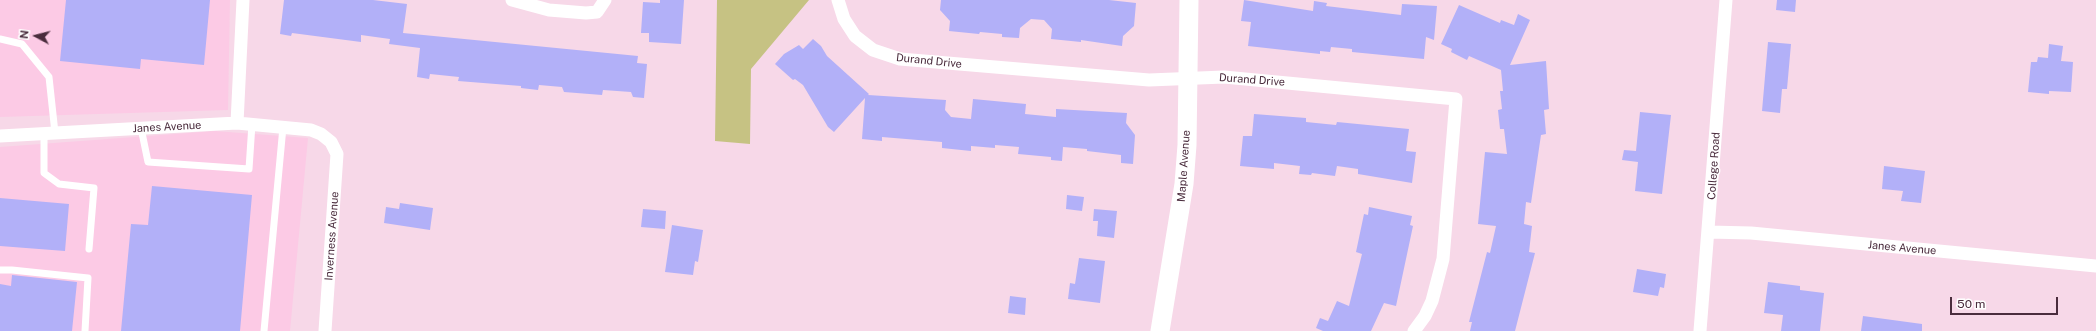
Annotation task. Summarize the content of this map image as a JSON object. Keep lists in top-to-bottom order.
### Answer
{
  "streets": {
    "main road": ["Maple Avenue"],
    "street": [
      "Durand Drive",
      "Janes Avenue",
      "College Road",
      "Inverness Avenue"
    ]
  },
  "crossings": [
    ["Durand Drive", "Maple Avenue"],
    ["Janes Avenue", "College Road"],
    ["Janes Avenue", "Inverness Avenue"]
  ],
  "scale_bar": "50 m",
  "north": "left"
}
